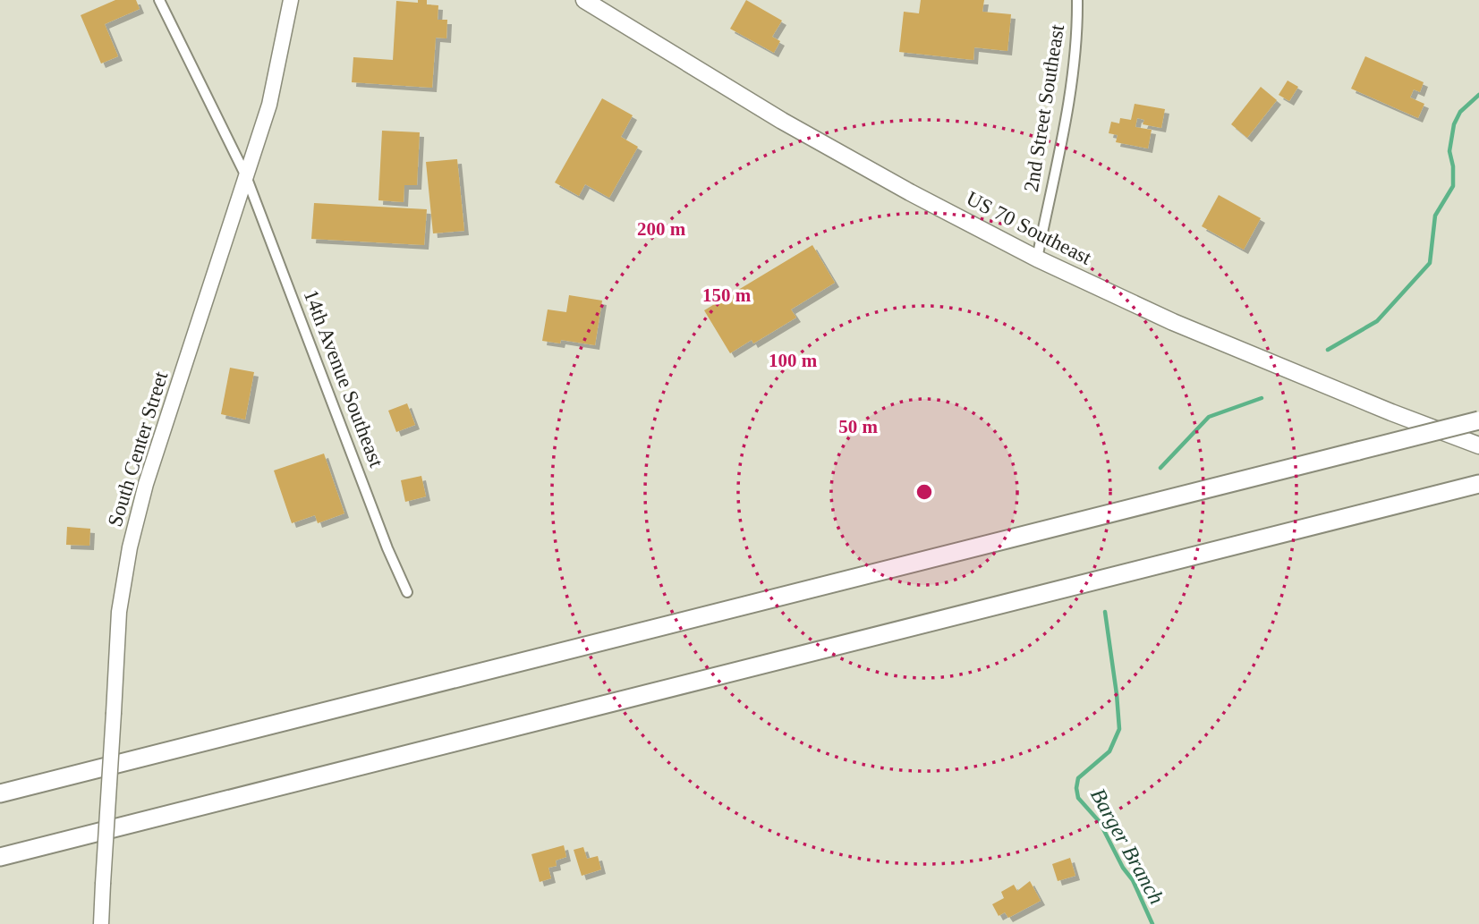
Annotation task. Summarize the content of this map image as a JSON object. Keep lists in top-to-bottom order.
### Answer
{
  "streets": {
    "main road": ["US 70 Southeast"],
    "street": ["2nd Street Southeast", "14th Avenue Southeast", "South Center Street"]
  },
  "crossings": [
    ["2nd Street Southeast", "US 70 Southeast"],
    ["14th Avenue Southeast", "South Center Street"]
  ],
  "water": ["Barger Branch"],
  "rings": [
    "200 m",
    "150 m",
    "100 m",
    "50 m"
  ]
}
